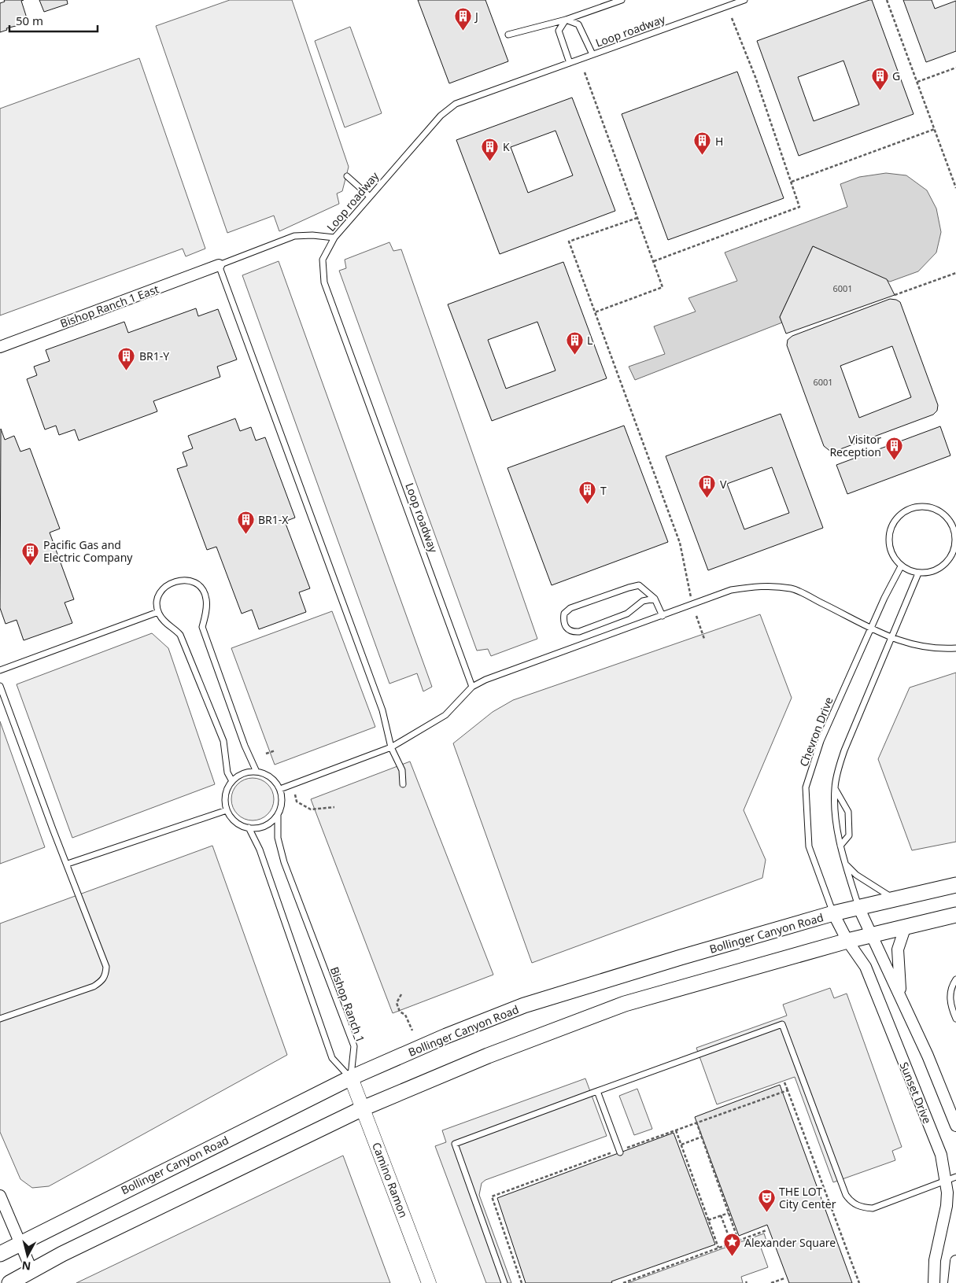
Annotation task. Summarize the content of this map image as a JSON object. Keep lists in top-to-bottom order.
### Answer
{
  "streets": {
    "main road": ["Bollinger Canyon Road"],
    "street": ["Bishop Ranch 1 East", "Sunset Drive", "Camino Ramon"],
    "lane": ["Loop roadway", "Chevron Drive", "Bishop Ranch 1"]
  },
  "crossings": [
    ["Chevron Drive", "Bollinger Canyon Road"],
    ["Chevron Drive", "Sunset Drive"],
    ["Bollinger Canyon Road", "Bishop Ranch 1"],
    ["Bollinger Canyon Road", "Sunset Drive"],
    ["Bollinger Canyon Road", "Camino Ramon"],
    ["Bishop Ranch 1", "Camino Ramon"]
  ],
  "places": {
    "building": [
      "J",
      "G",
      "H",
      "K",
      "L",
      "BR1-Y",
      "Visitor Reception",
      "V",
      "T",
      "BR1-X",
      "Pacific Gas and Electric Company"
    ],
    "theatre": ["THE LOT City Center"],
    "place": ["Alexander Square"]
  },
  "house_numbers": ["6001", "6001"],
  "scale_bar": "50 m",
  "north": "bottom"
}
